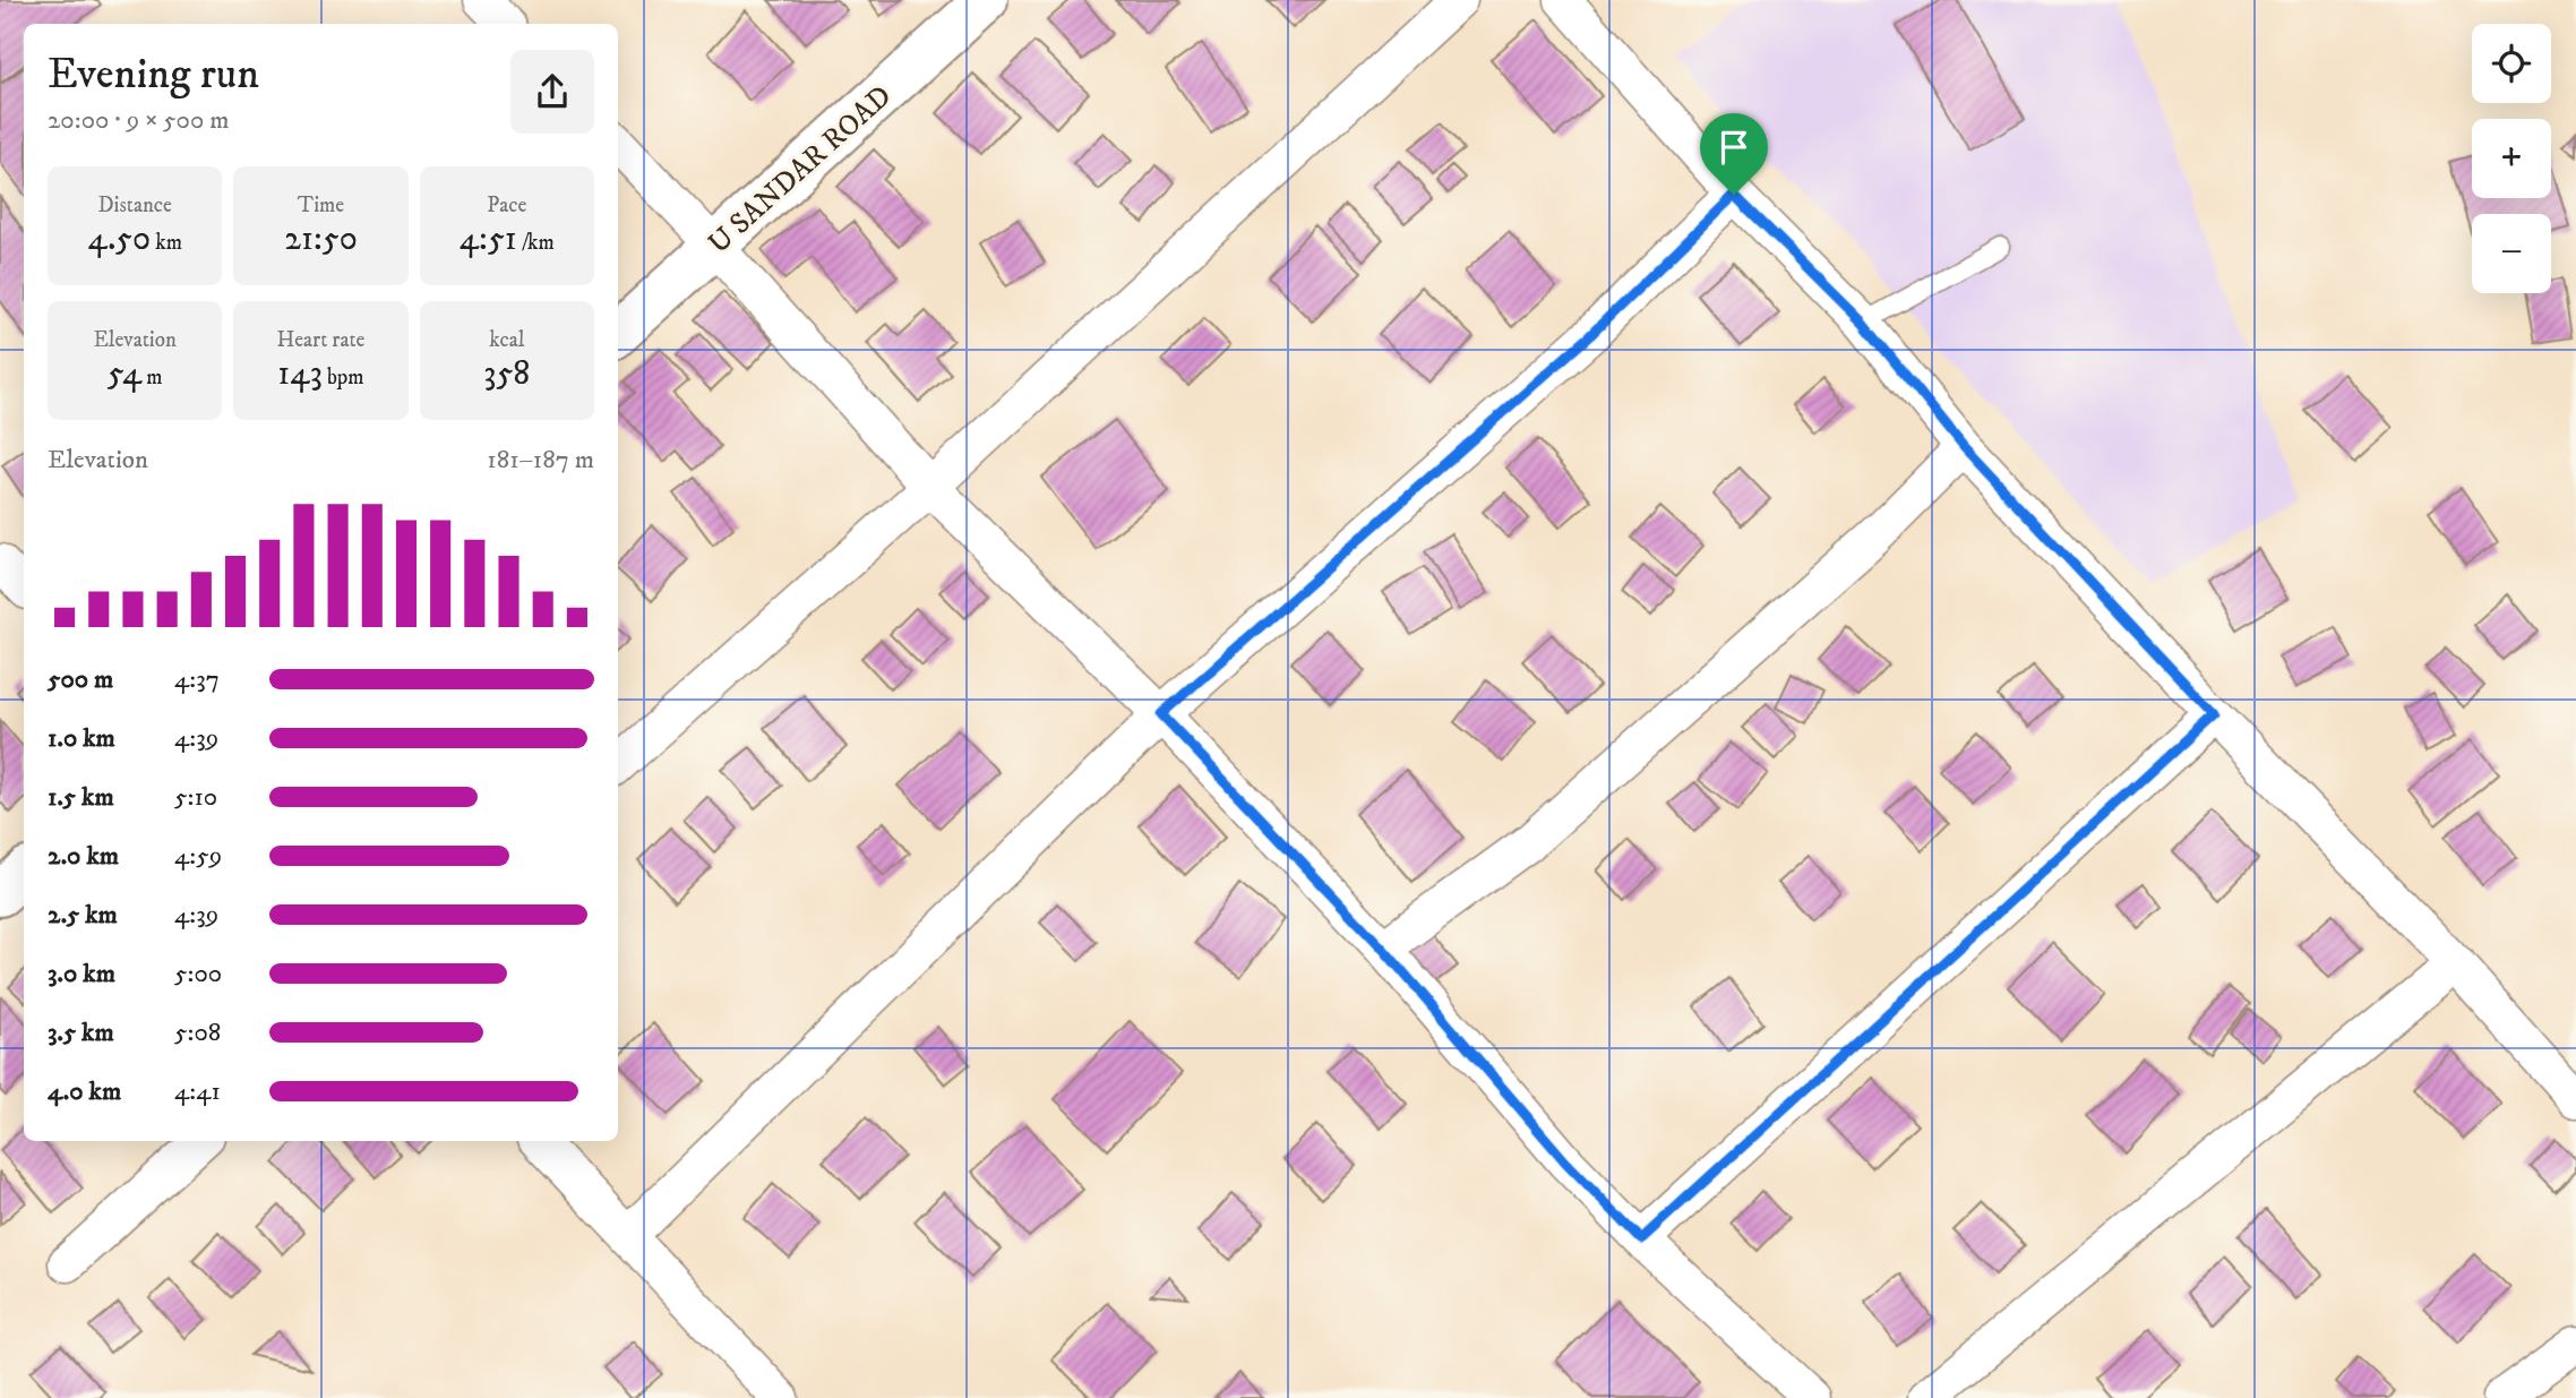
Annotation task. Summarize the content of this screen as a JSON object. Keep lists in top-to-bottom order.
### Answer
{
  "streets": {
    "main road": ["U SANDAR ROAD"]
  },
  "page": {
    "map_buttons": ["+", "−"],
    "heading": ["Evening run", "20:00 · 9 × 500 m"],
    "stats": [
      ["Distance", "4.50 km"],
      ["Time", "21:50"],
      ["Pace", "4:51 /km"],
      ["Elevation", "54 m"],
      ["Heart rate", "143 bpm"],
      ["kcal", "358"]
    ],
    "chart": ["Elevation", "181–187 m"],
    "list": [
      {
        "name": "500 m",
        "note": "4:37"
      },
      {
        "name": "1.0 km",
        "note": "4:39"
      },
      {
        "name": "1.5 km",
        "note": "5:10"
      },
      {
        "name": "2.0 km",
        "note": "4:59"
      },
      {
        "name": "2.5 km",
        "note": "4:39"
      },
      {
        "name": "3.0 km",
        "note": "5:00"
      },
      {
        "name": "3.5 km",
        "note": "5:08"
      },
      {
        "name": "4.0 km",
        "note": "4:41"
      }
    ]
  }
}
